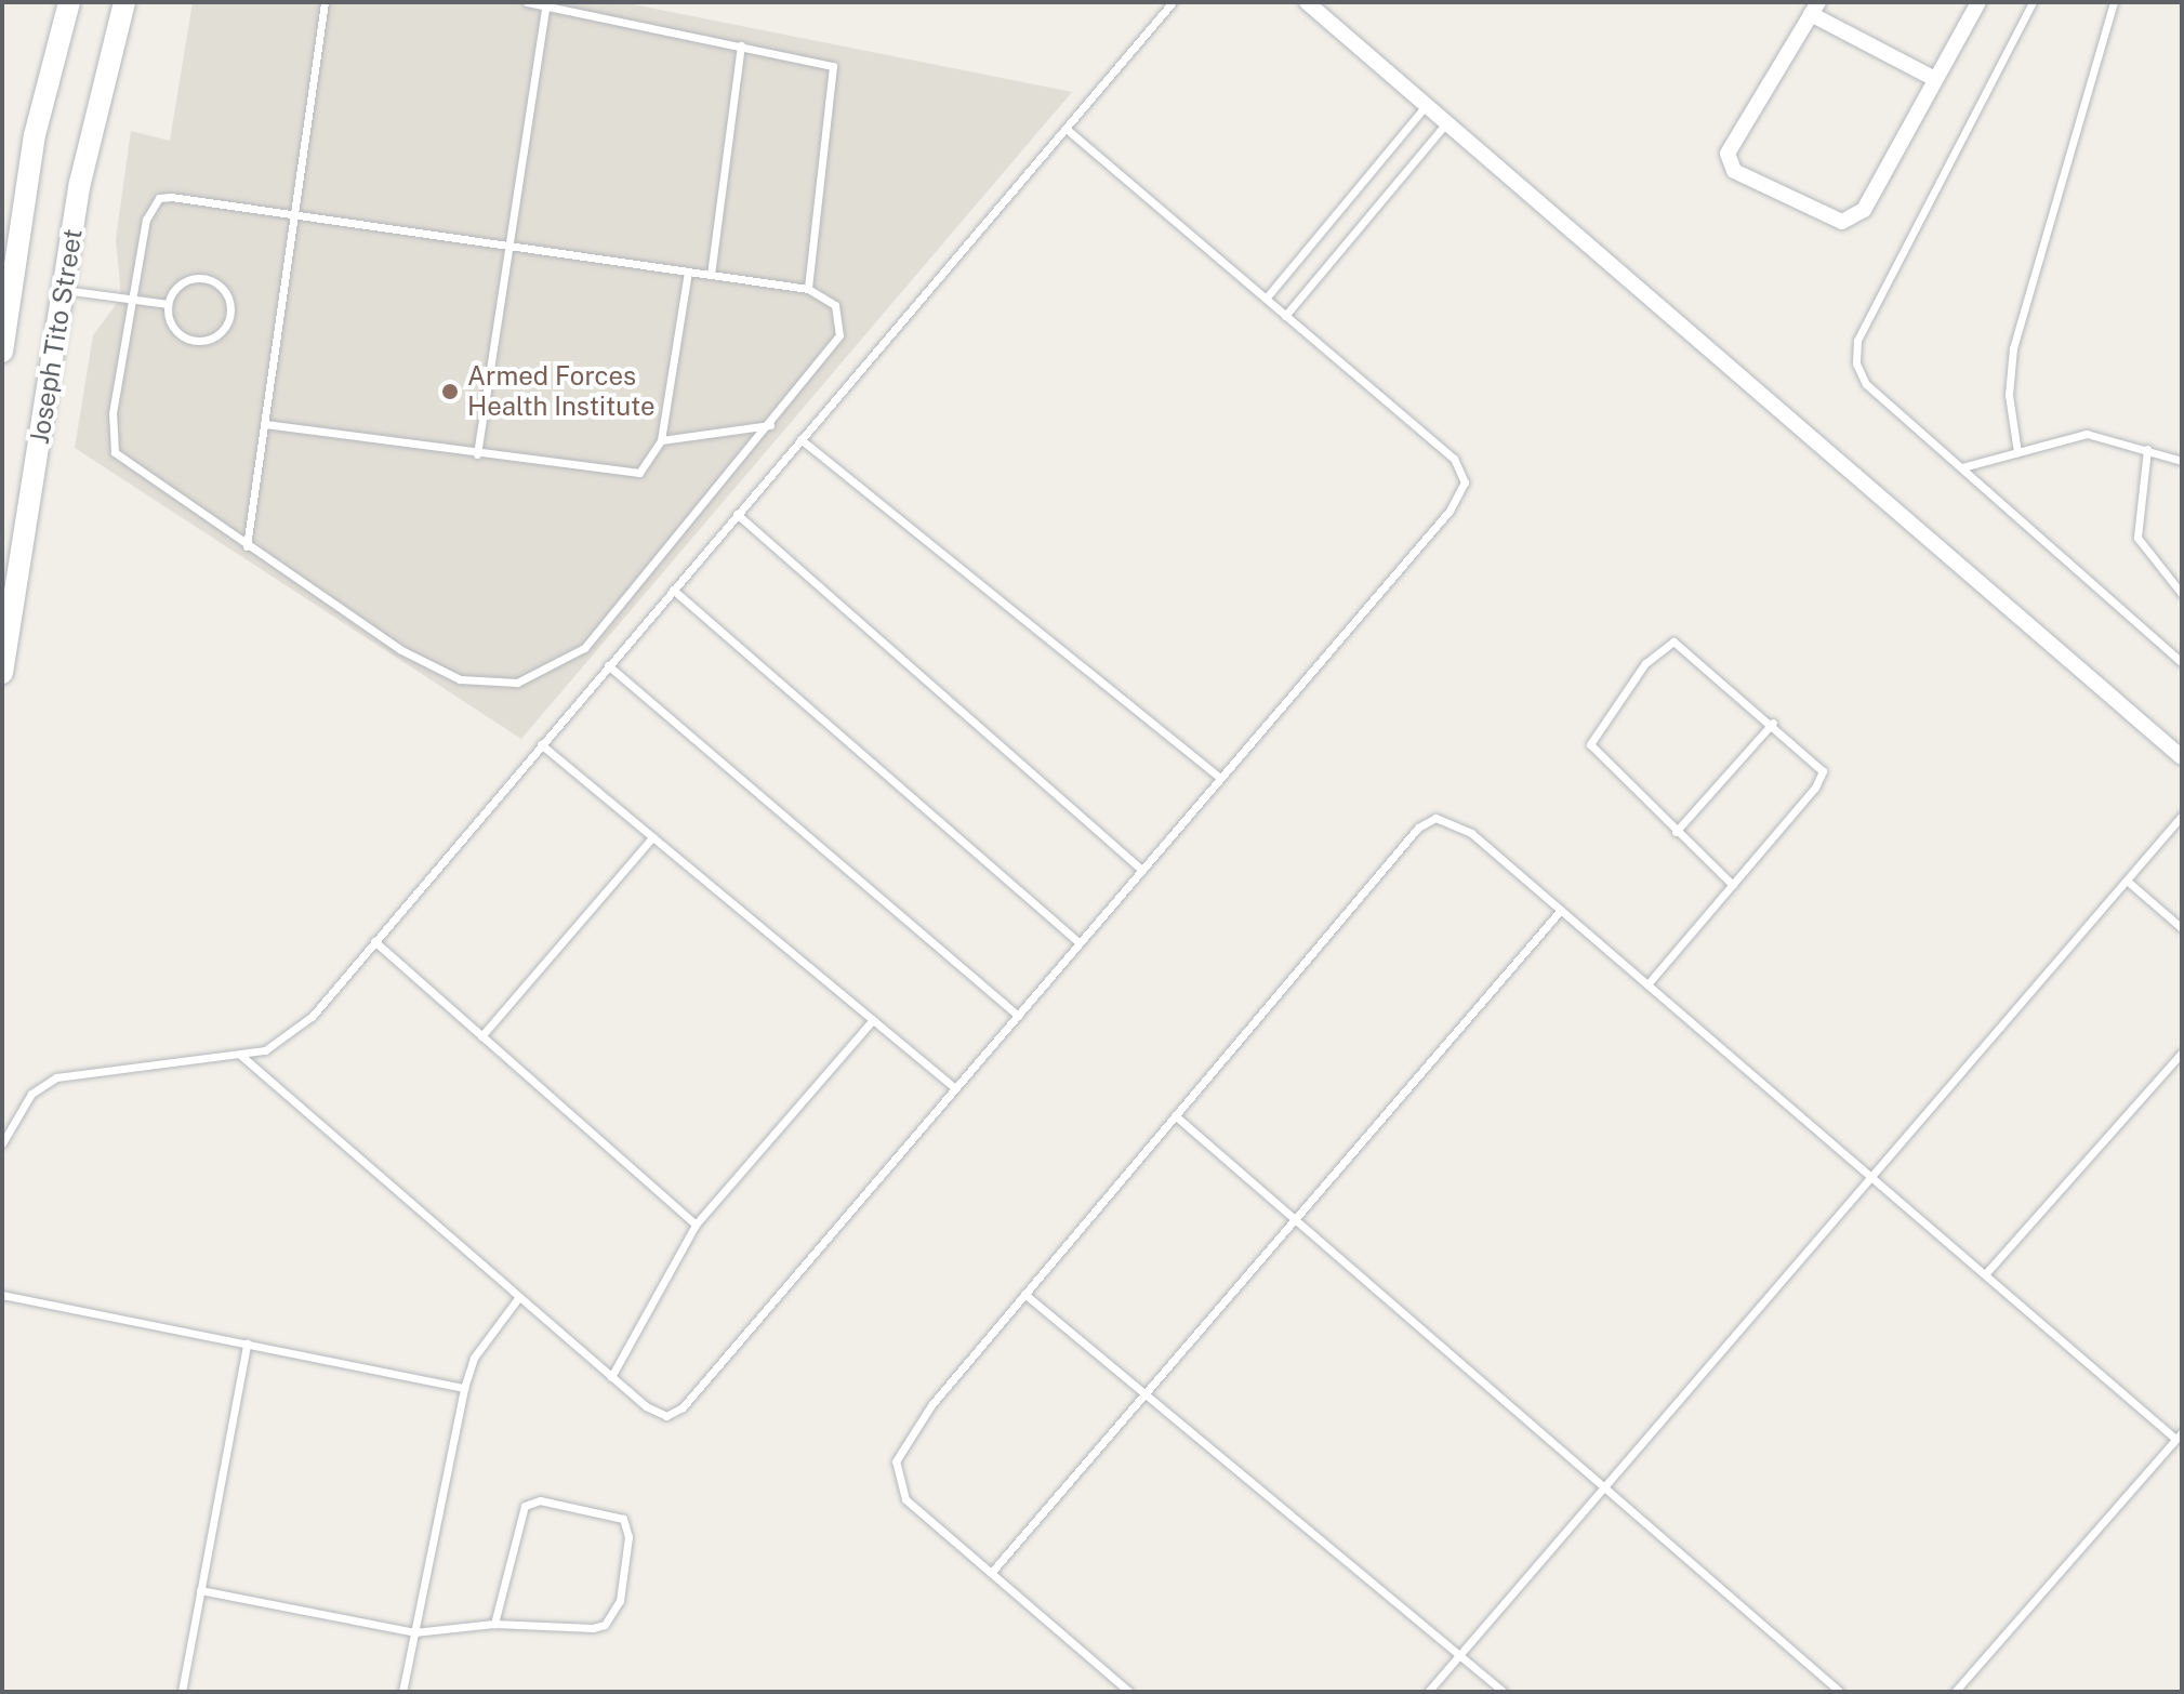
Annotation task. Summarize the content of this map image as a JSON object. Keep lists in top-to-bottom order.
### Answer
{
  "streets": {
    "main road": ["Joseph Tito Street"]
  },
  "places": ["Armed Forces Health Institute"]
}
